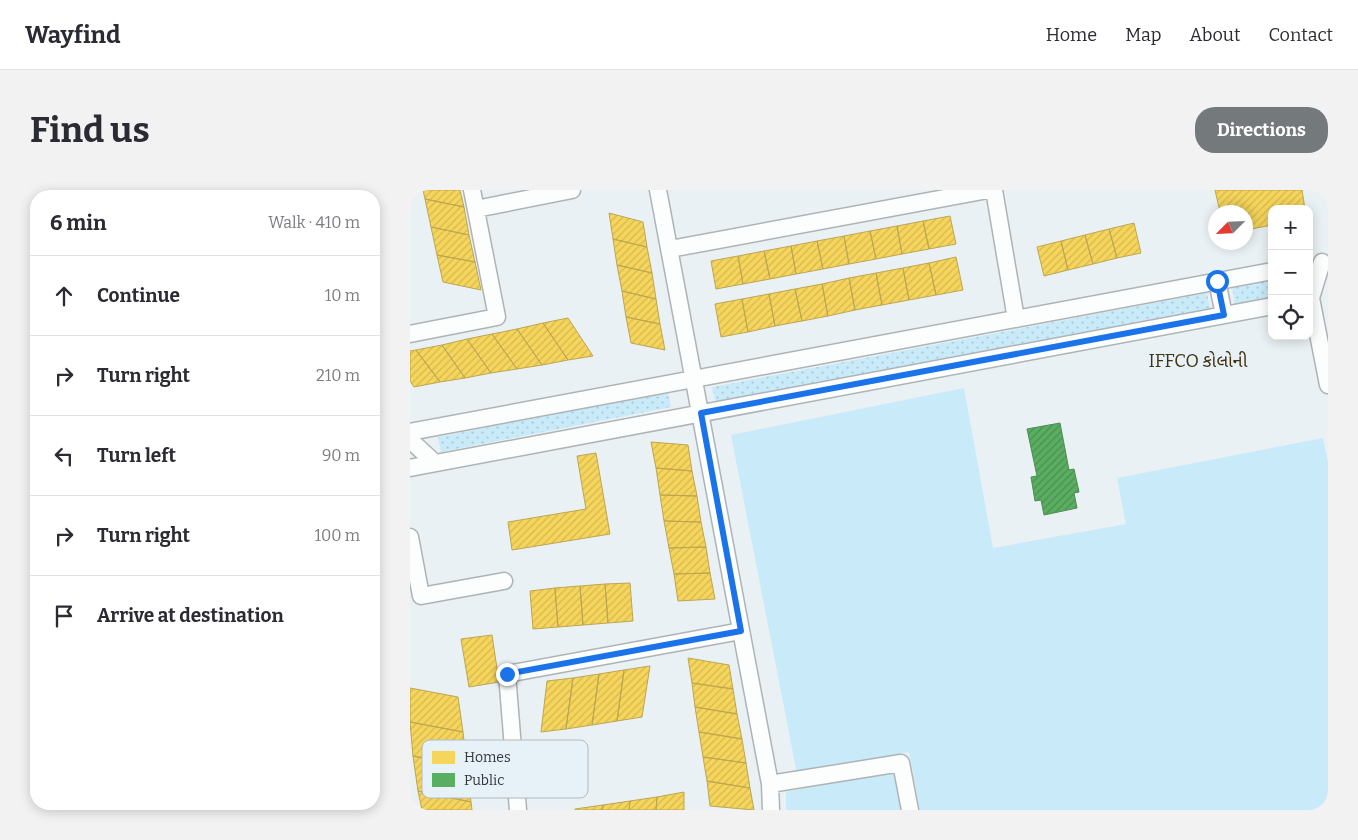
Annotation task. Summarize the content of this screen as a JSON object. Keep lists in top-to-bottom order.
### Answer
{
  "districts": ["IFFCO કોલોની"],
  "legend": ["Homes", "Public"],
  "north": "bottom left",
  "page": {
    "header": "Wayfind",
    "nav": [
      "Home",
      "Map",
      "About",
      "Contact"
    ],
    "buttons": "Directions",
    "title": "Find us",
    "heading": ["6 min", "Walk · 410 m"],
    "map_buttons": ["+", "−"],
    "list": [
      ["Continue", "10 m"],
      ["Turn right", "210 m"],
      ["Turn left", "90 m"],
      ["Turn right", "100 m"],
      "Arrive at destination"
    ]
  }
}
